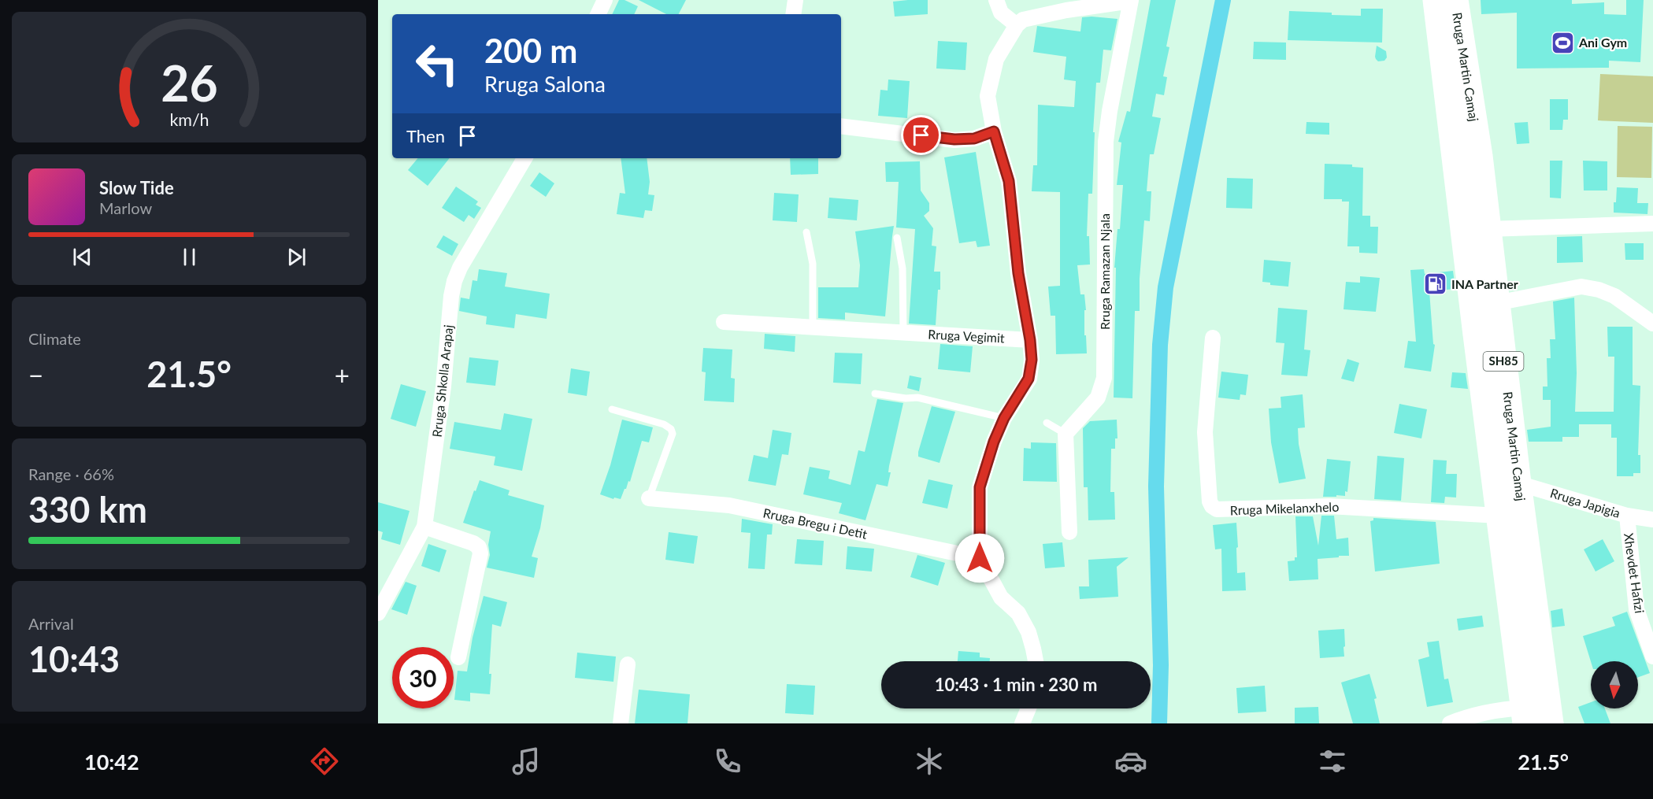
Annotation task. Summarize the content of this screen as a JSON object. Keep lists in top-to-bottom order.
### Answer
{
  "streets": {
    "highway": ["Rruga Martin Camaj", "SH85"],
    "street": [
      "Rruga Ramazan Njala",
      "Rruga Vegimit",
      "Rruga Shkolla Arapaj",
      "Rruga Japigia",
      "Rruga Mikelanxhelo",
      "Rruga Bregu i Detit",
      "Xhevdet Hafizi"
    ]
  },
  "crossings": [
    ["Rruga Martin Camaj", "Rruga Japigia"],
    ["Rruga Martin Camaj", "Rruga Mikelanxhelo"],
    ["Rruga Japigia", "Xhevdet Hafizi"]
  ],
  "places": {
    "sports": ["Ani Gym"],
    "fuel station": ["INA Partner"]
  },
  "north": "bottom",
  "page": {
    "turn": ["200 m", "Rruga Salona"],
    "then": "Then",
    "song": ["Slow Tide", "Marlow"],
    "tile": [
      "Climate",
      ["Range · 66%", "330 km"],
      ["Arrival", "10:43"]
    ],
    "heat": ["−", "21.5°", "+"],
    "limit": "30",
    "trip": "10:43 · 1 min · 230 m",
    "tabs": ["10:42", "21.5°"],
    "gauge": ["26", "km/h"]
  }
}
